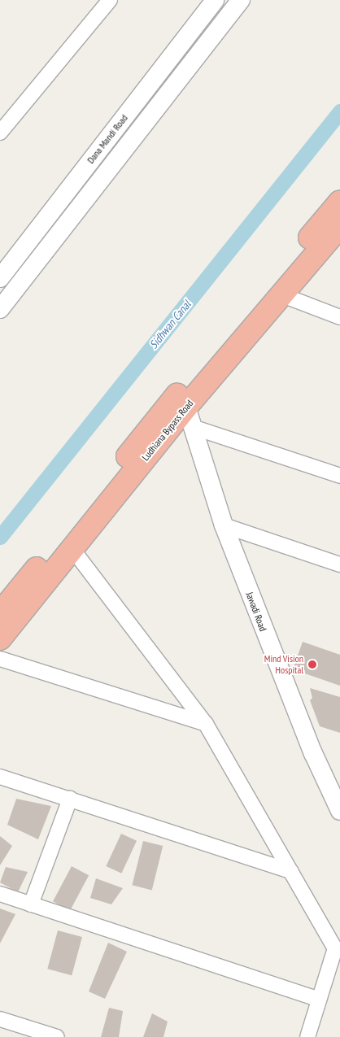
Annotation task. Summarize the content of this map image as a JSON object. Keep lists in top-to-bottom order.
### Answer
{
  "streets": {
    "highway": ["Ludhiana Bypass Road"],
    "street": ["Dana Mandi Road", "Jawadi Road"]
  },
  "crossings": [
    ["Ludhiana Bypass Road", "Jawadi Road"]
  ],
  "water": ["Sidhwan Canal"],
  "places": ["Mind Vision Hospital"]
}
